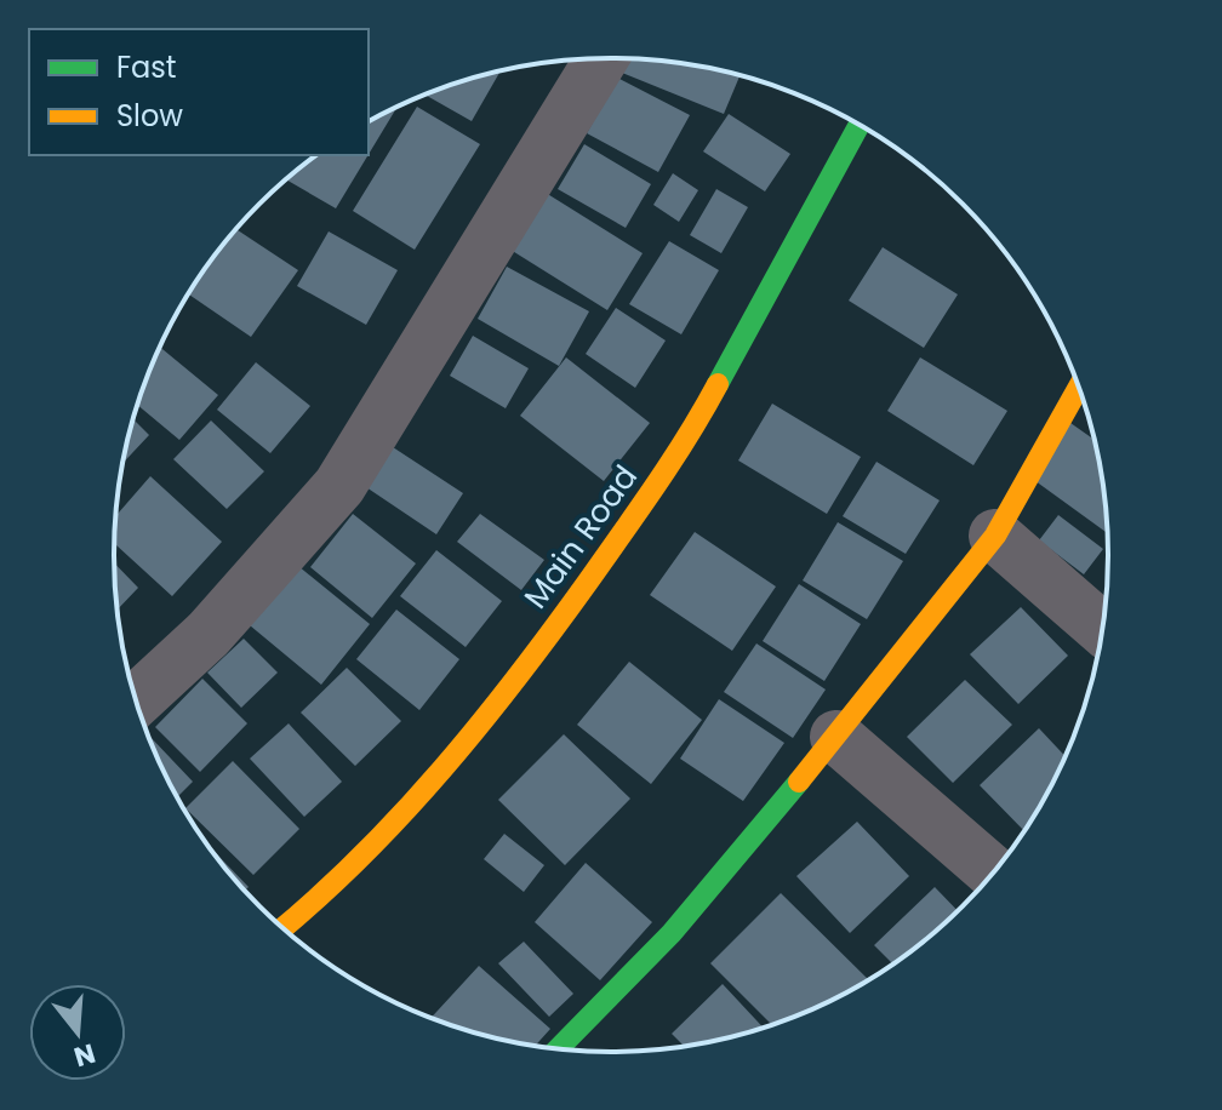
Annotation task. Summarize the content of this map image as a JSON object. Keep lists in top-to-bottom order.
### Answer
{
  "streets": {
    "street": ["Main Road"]
  },
  "legend": ["Fast", "Slow"],
  "north": "bottom"
}
